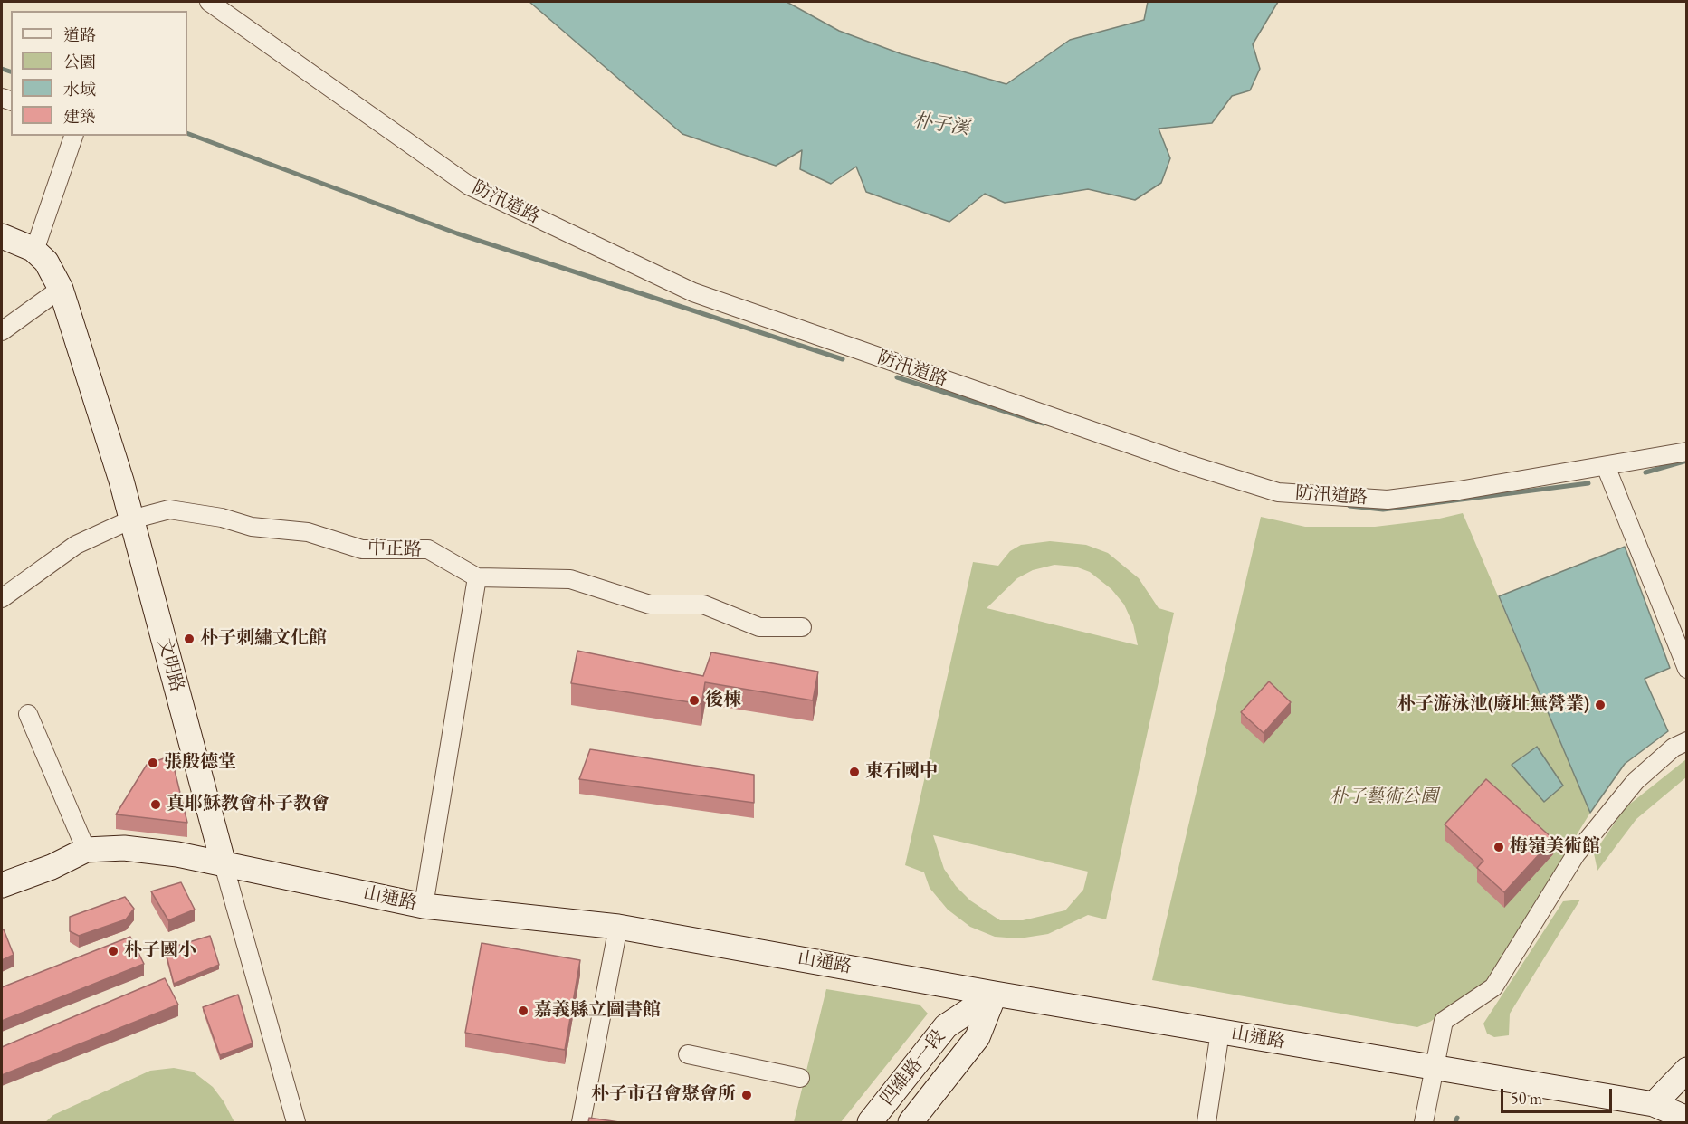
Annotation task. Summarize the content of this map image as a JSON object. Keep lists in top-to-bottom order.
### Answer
{
  "streets": {
    "main road": ["文明路", "山通路", "四維路一段"],
    "street": ["防汛道路", "中正路"]
  },
  "crossings": [
    ["中正路", "文明路"],
    ["文明路", "山通路"],
    ["山通路", "四維路一段"]
  ],
  "water": ["朴子溪"],
  "parks": ["朴子藝術公園"],
  "places": [
    "朴子刺繡文化館",
    "後棟",
    "朴子游泳池(廢址無營業)",
    "張殷德堂",
    "東石國中",
    "真耶穌教會朴子教會",
    "梅嶺美術館",
    "朴子國小",
    "嘉義縣立圖書館",
    "朴子市召會聚會所"
  ],
  "legend": [
    "道路",
    "公園",
    "水域",
    "建築"
  ],
  "scale_bar": "50 m"
}
